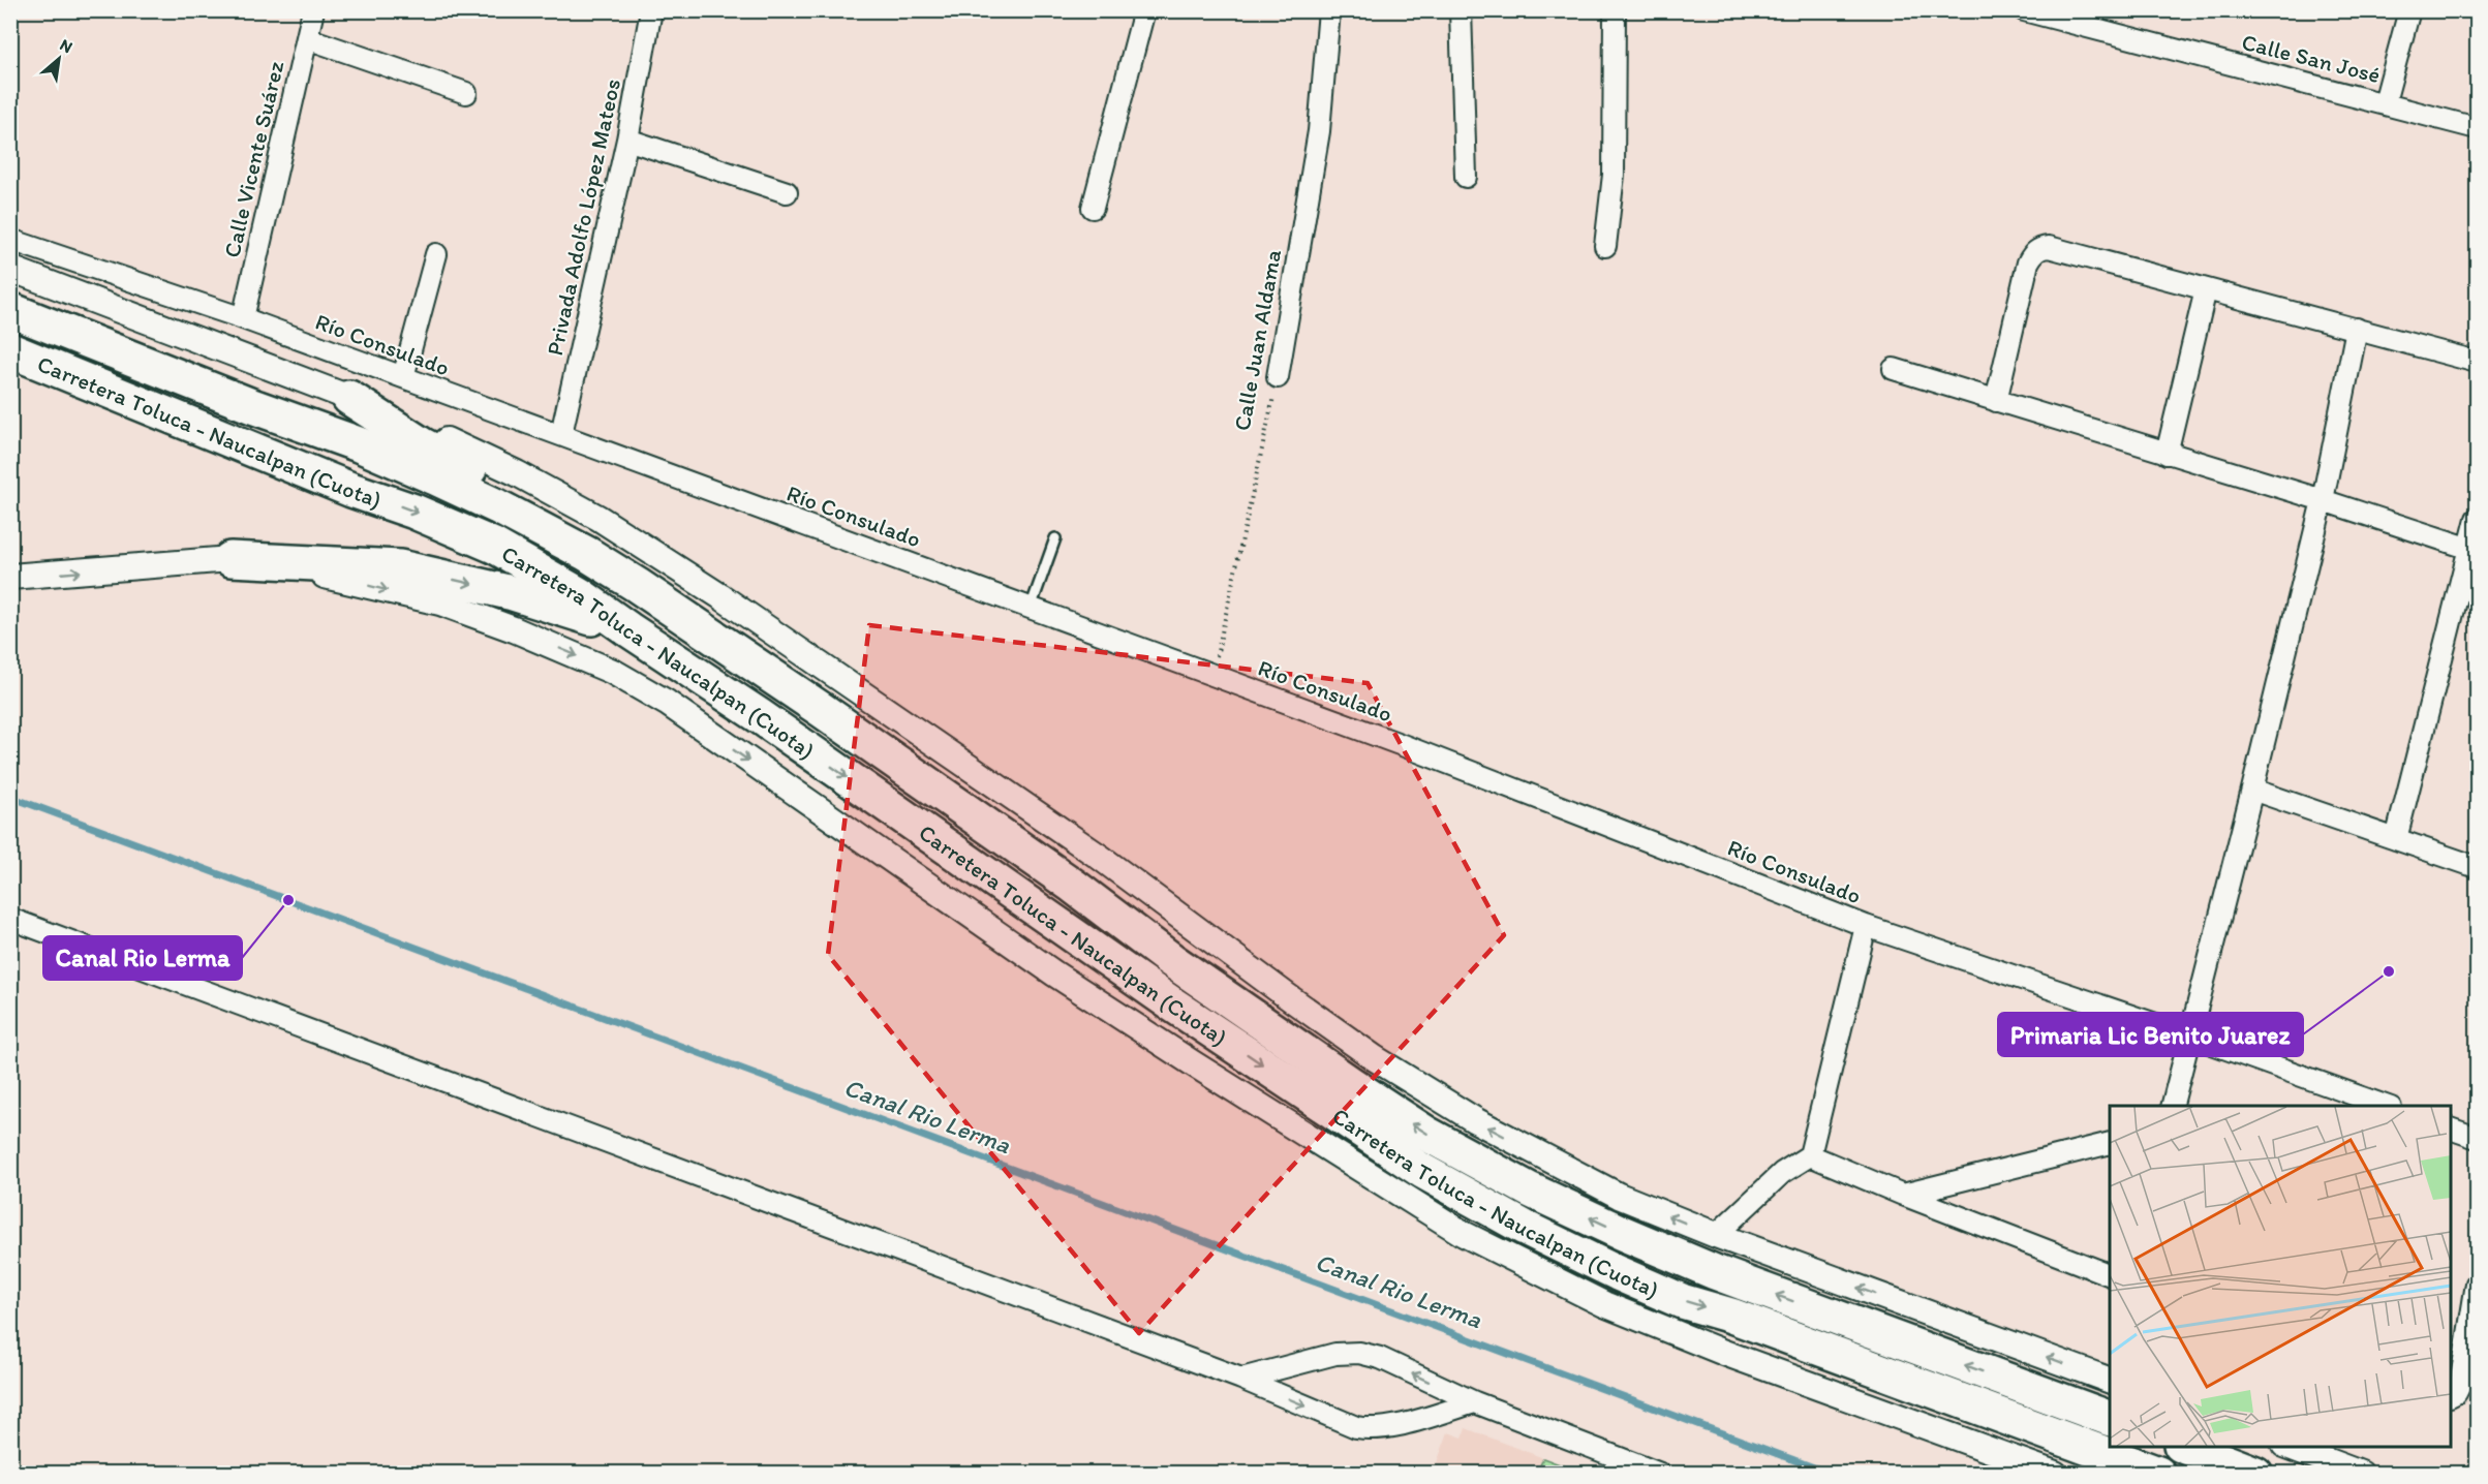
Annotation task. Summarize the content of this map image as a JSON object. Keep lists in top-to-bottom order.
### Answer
{
  "streets": {
    "highway": ["Carretera Toluca - Naucalpan (Cuota)"],
    "street": [
      "Calle San José",
      "Calle Vicente Suárez",
      "Privada Adolfo López Mateos",
      "Calle Juan Aldama",
      "Río Consulado"
    ]
  },
  "crossings": [
    ["Calle Vicente Suárez", "Río Consulado"],
    ["Privada Adolfo López Mateos", "Río Consulado"],
    ["Calle Juan Aldama", "Río Consulado"]
  ],
  "water": ["Canal Rio Lerma"],
  "places": ["Canal Rio Lerma", "Primaria Lic Benito Juarez"],
  "north": "top right"
}
